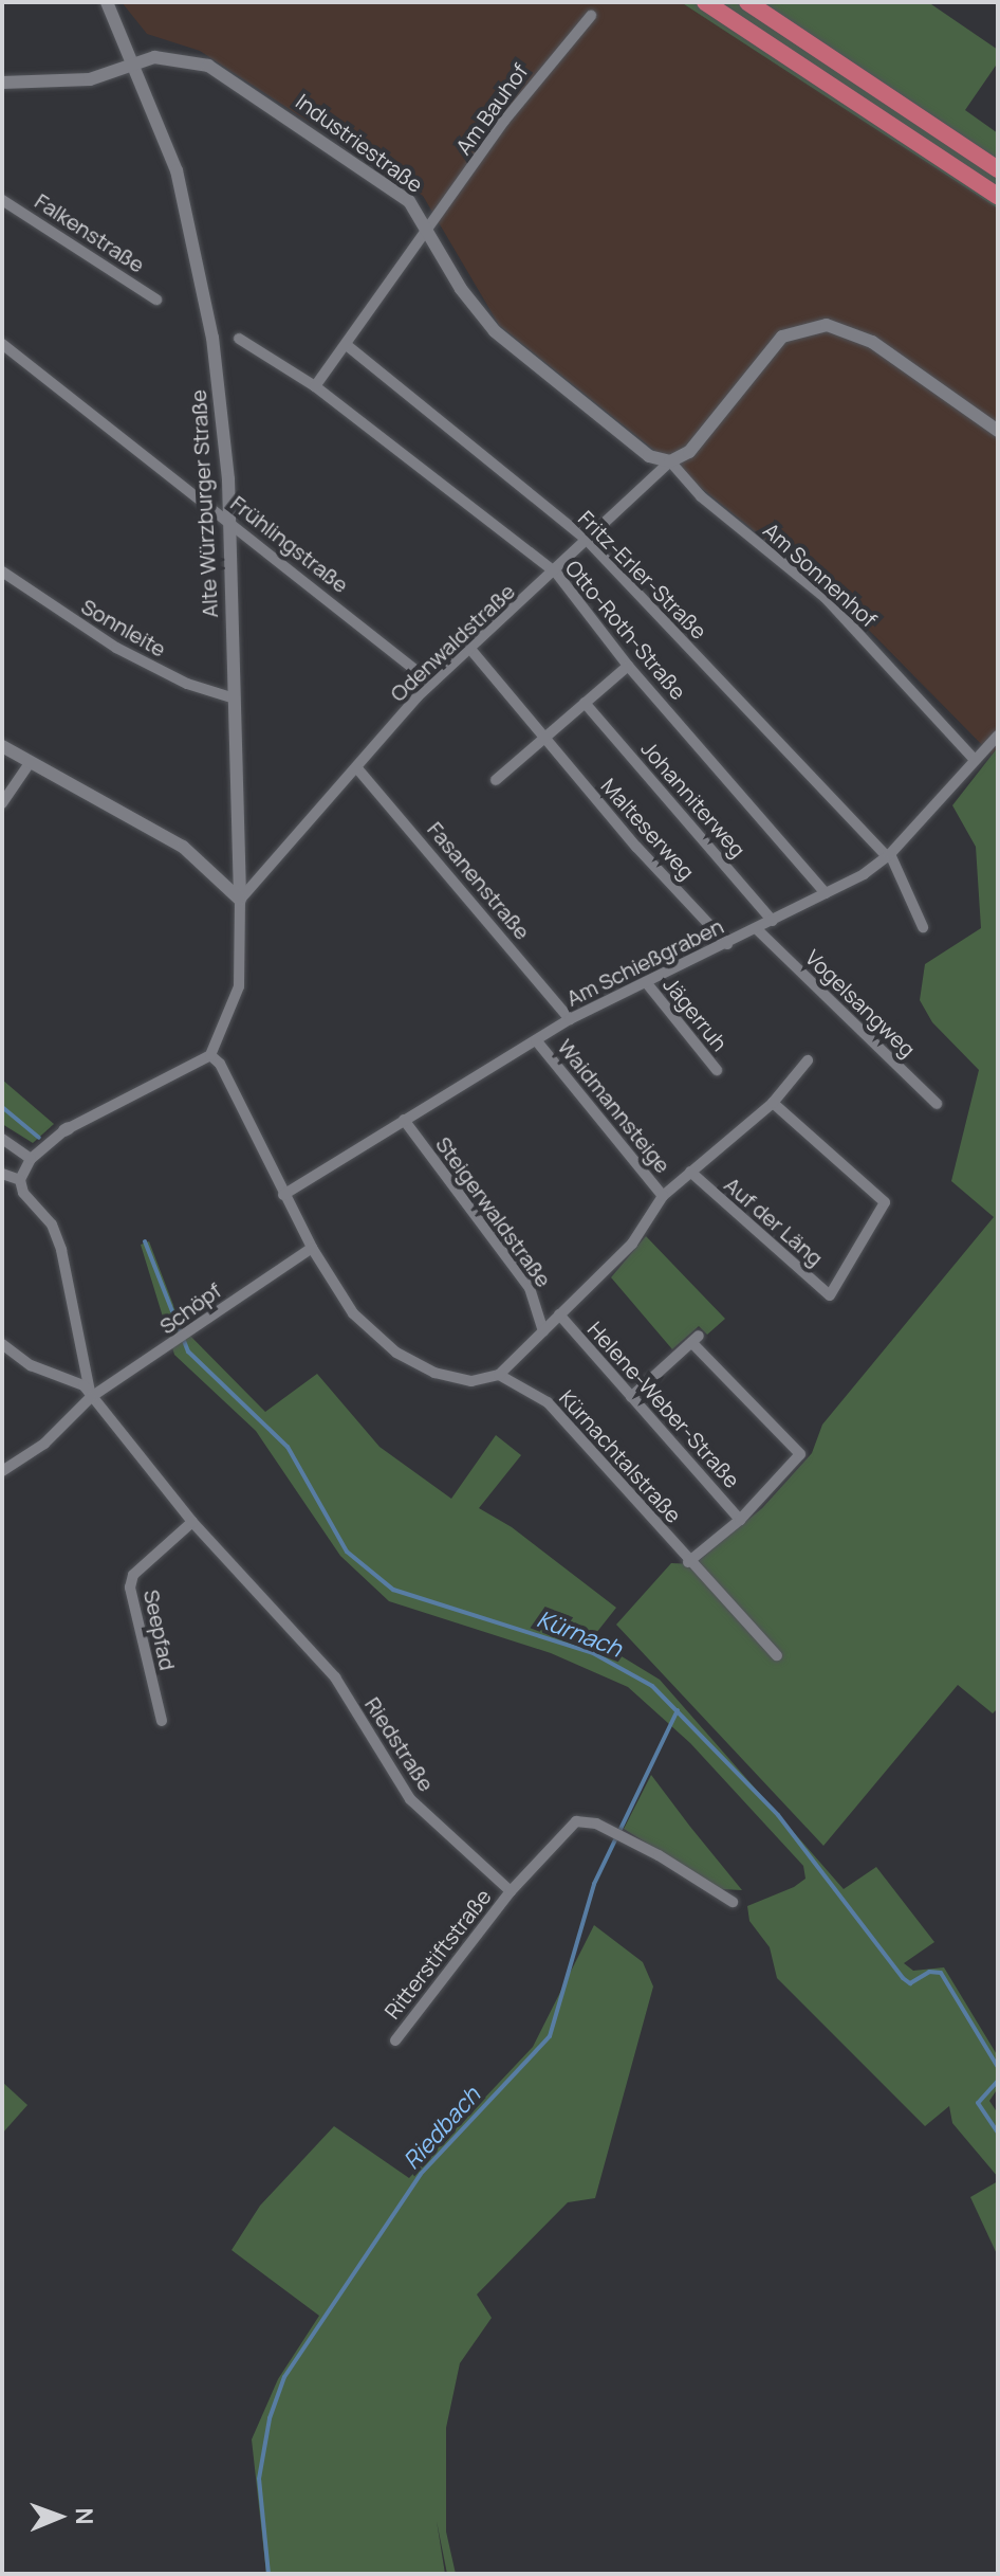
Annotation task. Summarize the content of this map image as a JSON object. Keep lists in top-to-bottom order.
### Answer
{
  "streets": {
    "street": [
      "Am Bauhof",
      "Industriestraße",
      "Falkenstraße",
      "Alte Würzburger Straße",
      "Frühlingstraße",
      "Fritz-Erler-Straße",
      "Am Sonnenhof",
      "Sonnleite",
      "Otto-Roth-Straße",
      "Odenwaldstraße",
      "Johanniterweg",
      "Malteserweg",
      "Fasanenstraße",
      "Am Schießgraben",
      "Vogelsangweg",
      "Jägerruh",
      "Waidmannsteige",
      "Steigerwaldstraße",
      "Auf der Läng",
      "Schöpf",
      "Helene-Weber-Straße",
      "Kürnachtalstraße",
      "Seepfad",
      "Riedstraße",
      "Ritterstiftstraße"
    ]
  },
  "crossings": [
    ["Am Bauhof", "Industriestraße"],
    ["Am Bauhof", "Fritz-Erler-Straße"],
    ["Am Bauhof", "Otto-Roth-Straße"],
    ["Industriestraße", "Alte Würzburger Straße"],
    ["Industriestraße", "Am Sonnenhof"],
    ["Industriestraße", "Odenwaldstraße"],
    ["Alte Würzburger Straße", "Frühlingstraße"],
    ["Alte Würzburger Straße", "Sonnleite"],
    ["Alte Würzburger Straße", "Odenwaldstraße"],
    ["Frühlingstraße", "Odenwaldstraße"],
    ["Fritz-Erler-Straße", "Odenwaldstraße"],
    ["Fritz-Erler-Straße", "Am Schießgraben"],
    ["Am Sonnenhof", "Odenwaldstraße"],
    ["Am Sonnenhof", "Am Schießgraben"],
    ["Otto-Roth-Straße", "Odenwaldstraße"],
    ["Otto-Roth-Straße", "Am Schießgraben"],
    ["Odenwaldstraße", "Malteserweg"],
    ["Odenwaldstraße", "Fasanenstraße"],
    ["Johanniterweg", "Am Schießgraben"],
    ["Malteserweg", "Am Schießgraben"],
    ["Fasanenstraße", "Am Schießgraben"],
    ["Am Schießgraben", "Vogelsangweg"],
    ["Am Schießgraben", "Jägerruh"],
    ["Am Schießgraben", "Waidmannsteige"],
    ["Am Schießgraben", "Steigerwaldstraße"],
    ["Waidmannsteige", "Steigerwaldstraße"],
    ["Waidmannsteige", "Auf der Läng"],
    ["Waidmannsteige", "Helene-Weber-Straße"],
    ["Waidmannsteige", "Kürnachtalstraße"],
    ["Schöpf", "Riedstraße"],
    ["Seepfad", "Riedstraße"],
    ["Riedstraße", "Ritterstiftstraße"]
  ],
  "water": ["Kürnach", "Riedbach"],
  "north": "right"
}
